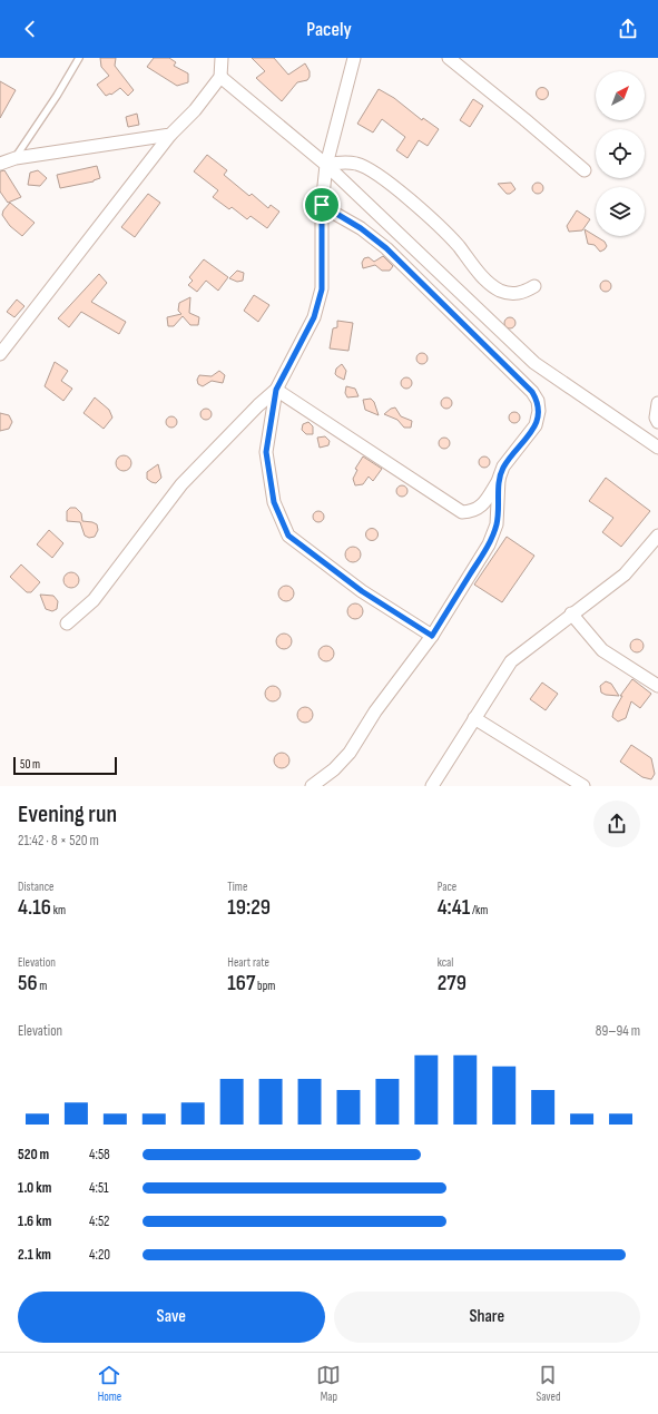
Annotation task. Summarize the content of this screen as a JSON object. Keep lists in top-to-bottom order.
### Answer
{
  "scale_bar": "50 m",
  "north": "top right",
  "page": {
    "header": "Pacely",
    "scale": "50 m",
    "heading": ["Evening run", "21:42 · 8 × 520 m"],
    "stats": [
      ["Distance", "4.16 km"],
      ["Time", "19:29"],
      ["Pace", "4:41 /km"],
      ["Elevation", "56 m"],
      ["Heart rate", "167 bpm"],
      ["kcal", "279"]
    ],
    "chart": ["Elevation", "89–94 m"],
    "list": [
      {
        "name": "520 m",
        "note": "4:58"
      },
      {
        "name": "1.0 km",
        "note": "4:51"
      },
      {
        "name": "1.6 km",
        "note": "4:52"
      },
      {
        "name": "2.1 km",
        "note": "4:20"
      }
    ],
    "buttons": ["Save", "Share"],
    "tabs": ["Home", "Map", "Saved"]
  }
}
